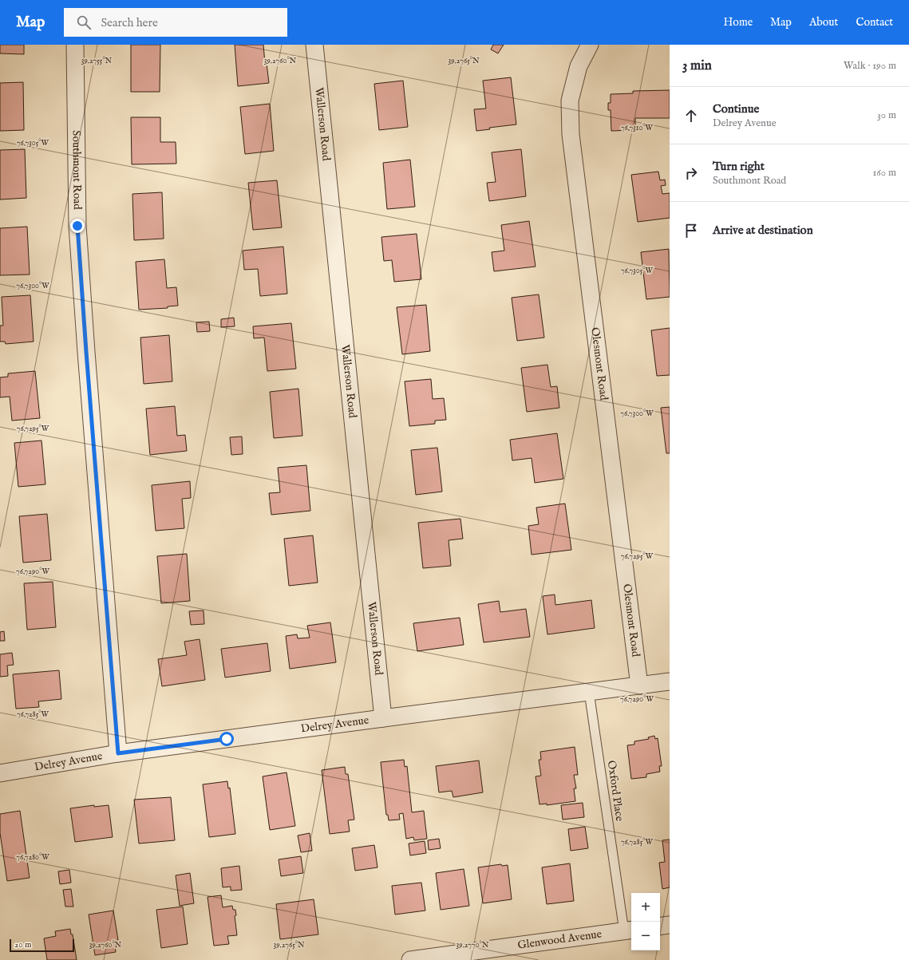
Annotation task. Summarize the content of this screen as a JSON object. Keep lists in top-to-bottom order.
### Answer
{
  "streets": {
    "street": [
      "Wallerson Road",
      "Southmont Road",
      "Olesmont Road",
      "Delrey Avenue",
      "Glenwood Avenue"
    ],
    "lane": ["Oxford Place"]
  },
  "crossings": [
    ["Wallerson Road", "Delrey Avenue"],
    ["Southmont Road", "Delrey Avenue"],
    ["Olesmont Road", "Delrey Avenue"],
    ["Delrey Avenue", "Oxford Place"],
    ["Oxford Place", "Glenwood Avenue"]
  ],
  "scale_bar": "20 m",
  "page": {
    "header": "Map",
    "search": "Search here",
    "nav": [
      "Home",
      "Map",
      "About",
      "Contact"
    ],
    "heading": ["3 min", "Walk · 190 m"],
    "list": [
      ["Continue", "Delrey Avenue", "30 m"],
      ["Turn right", "Southmont Road", "160 m"],
      "Arrive at destination"
    ],
    "map_buttons": ["+", "−"],
    "scale": "20 m"
  },
  "coordinates": [
    "39.2755°N",
    "39.2760°N",
    "39.2765°N",
    "76.7310°W",
    "76.7305°W",
    "76.7300°W",
    "76.7295°W",
    "76.7290°W",
    "76.7285°W",
    "76.7280°W",
    "39.2770°N"
  ]
}
